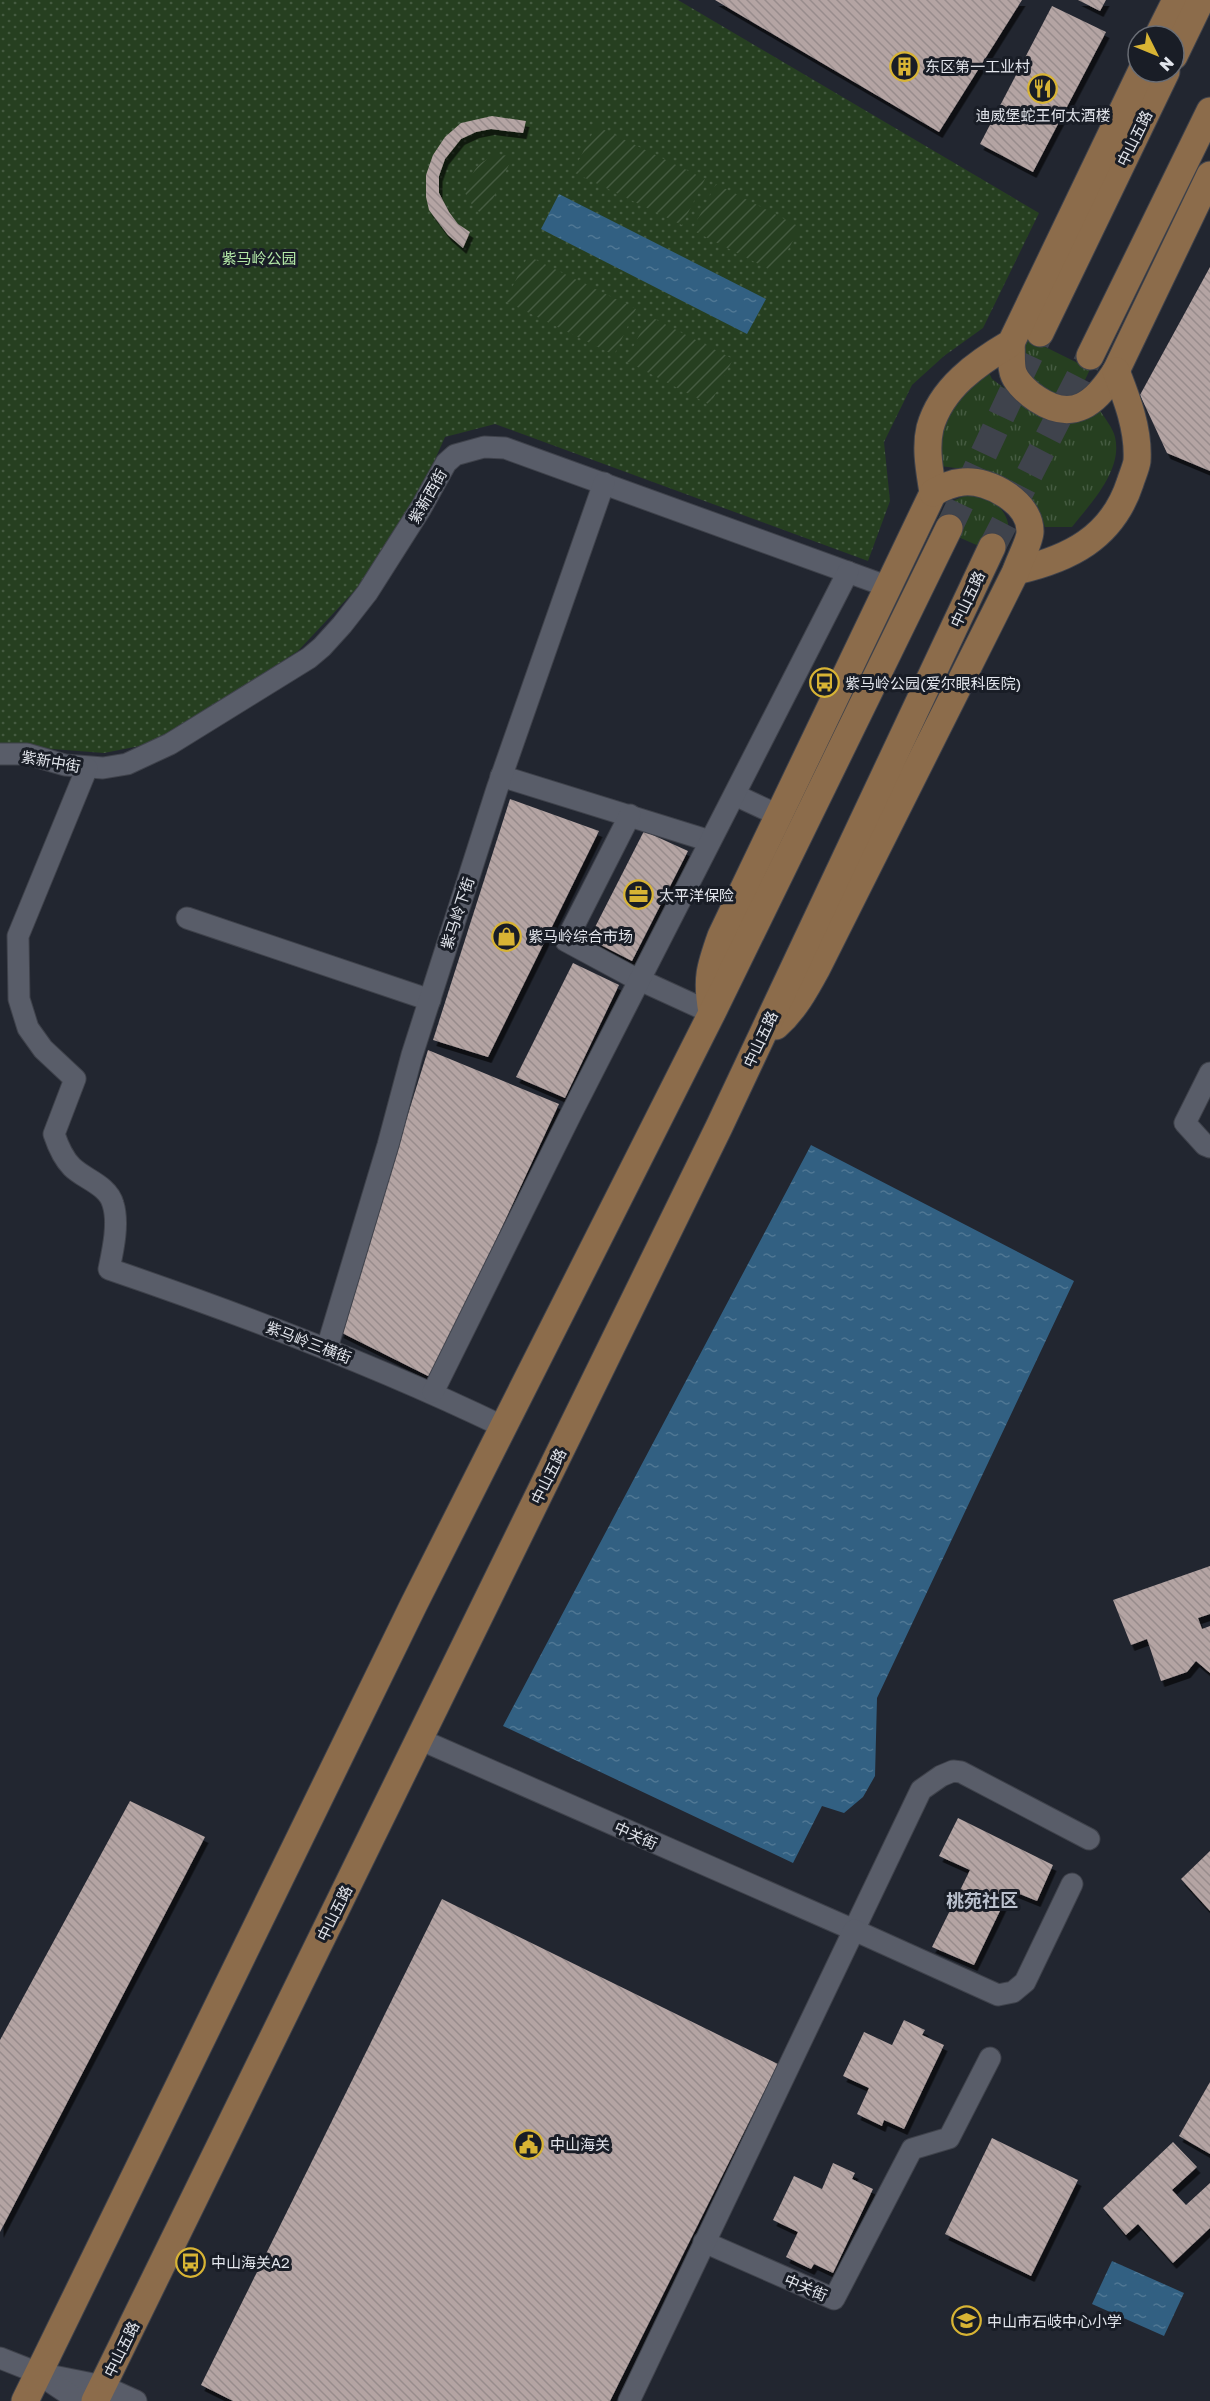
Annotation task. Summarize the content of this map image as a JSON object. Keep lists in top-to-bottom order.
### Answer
{
  "streets": {
    "main road": ["中山五路"],
    "street": [
      "紫新西街",
      "紫新中街",
      "紫马岭下街",
      "紫马岭三横街",
      "中关街"
    ]
  },
  "crossings": [
    ["中山五路", "中关街"],
    ["紫新西街", "紫新中街"],
    ["紫新西街", "紫马岭下街"],
    ["紫新西街", "紫马岭三横街"],
    ["紫新中街", "紫马岭三横街"],
    ["紫马岭下街", "紫马岭三横街"]
  ],
  "districts": ["桃苑社区"],
  "parks": ["紫马岭公园"],
  "places": {
    "building": ["东区第一工业村"],
    "restaurant": ["迪威堡蛇王何太酒楼"],
    "bus stop": ["紫马岭公园(爱尔眼科医院)", "中山海关A2"],
    "office": ["太平洋保险"],
    "shop": ["紫马岭综合市场"],
    "public building": ["中山海关"],
    "school or university": ["中山市石岐中心小学"]
  },
  "north": "bottom right"
}
